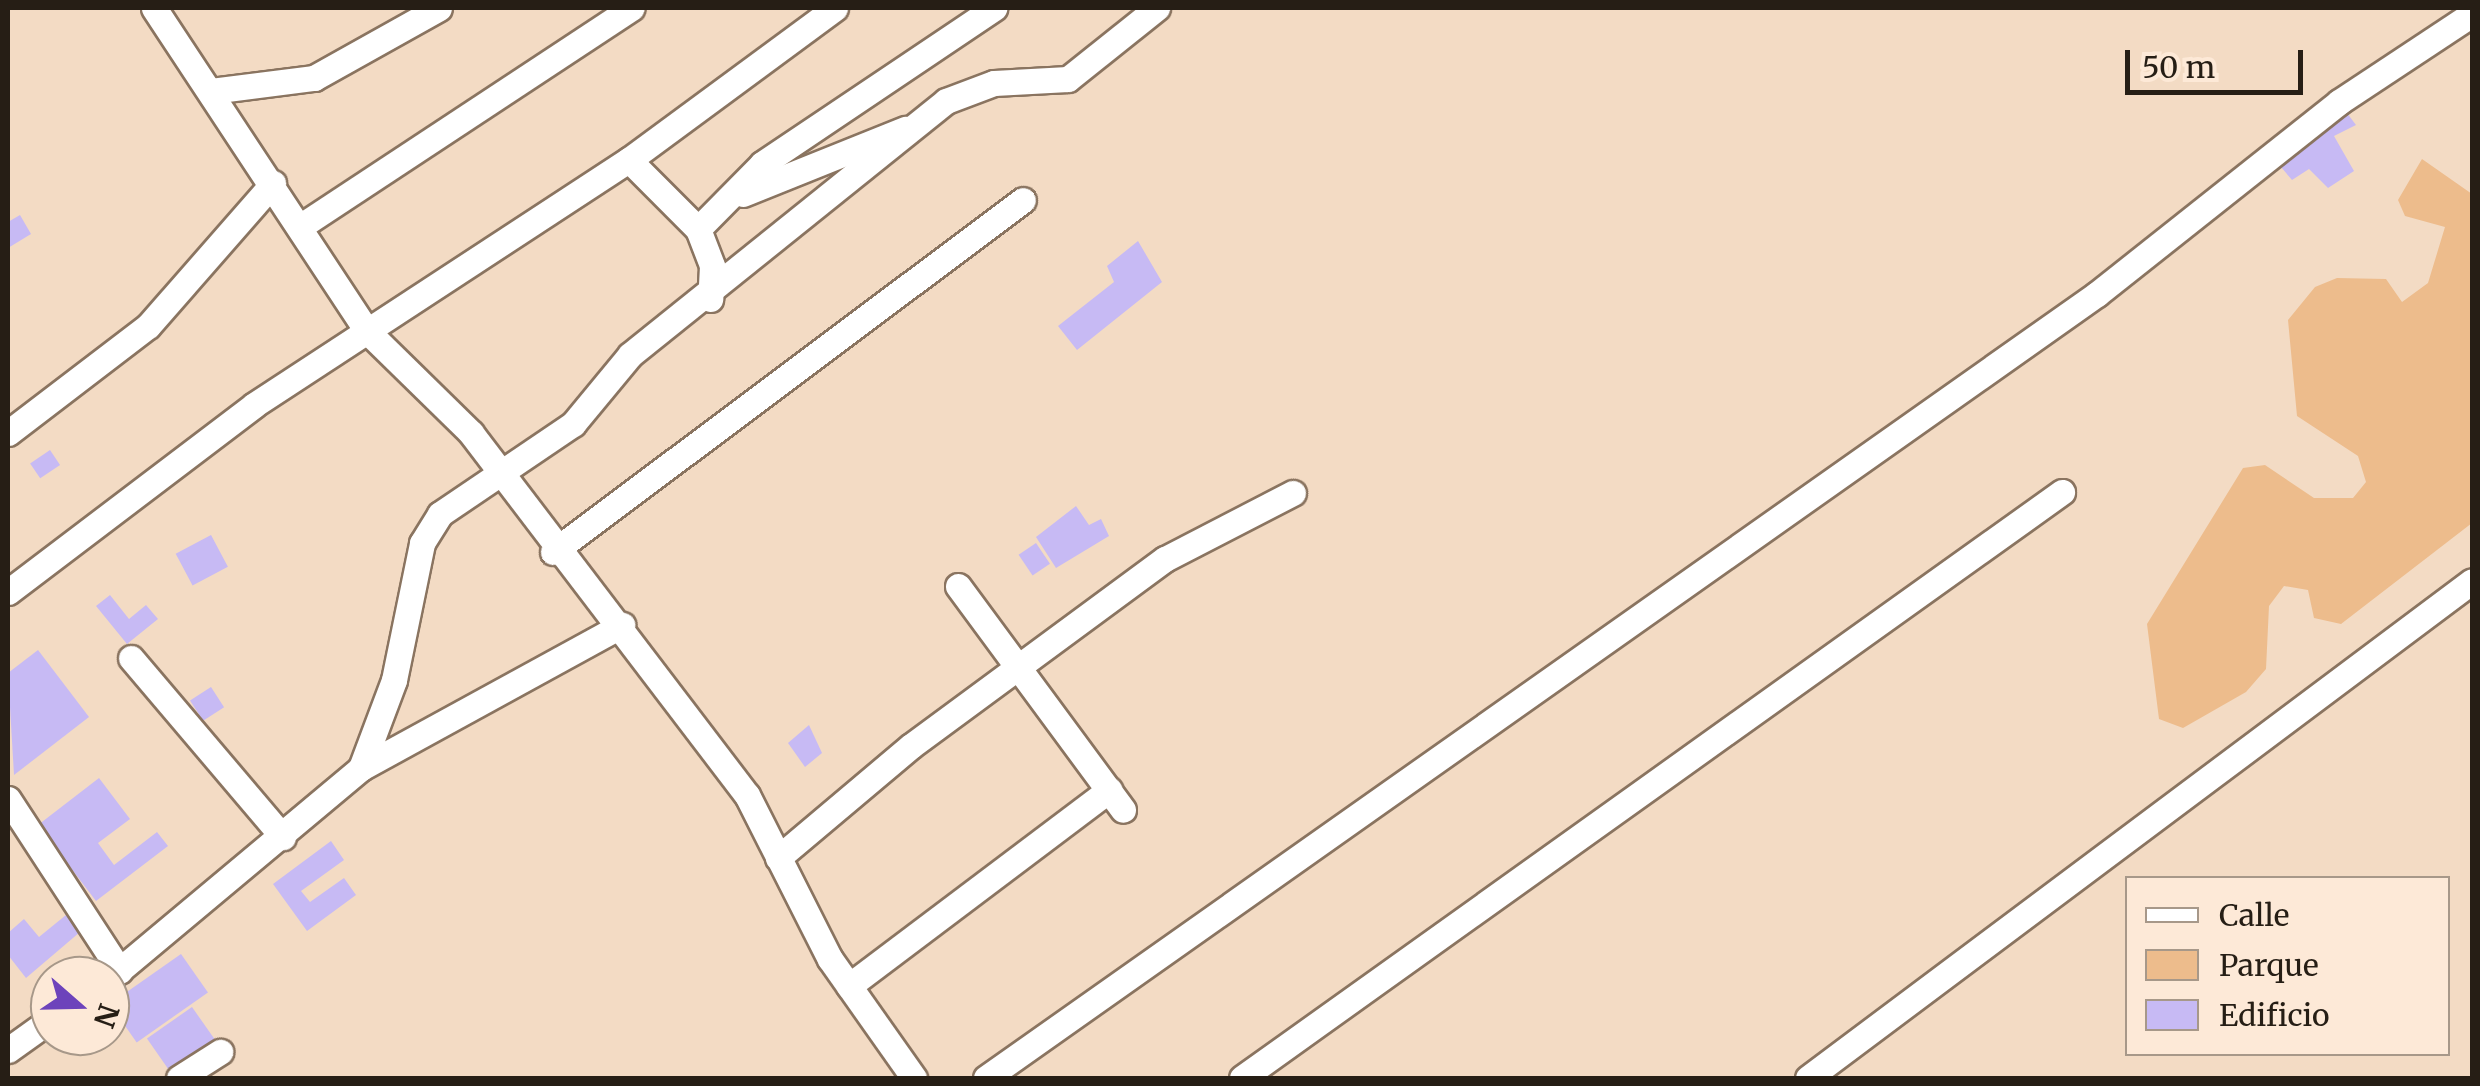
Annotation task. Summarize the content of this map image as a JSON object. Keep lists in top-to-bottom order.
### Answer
{
  "legend": ["Calle", "Parque", "Edificio"],
  "scale_bar": "50 m",
  "north": "right"
}
